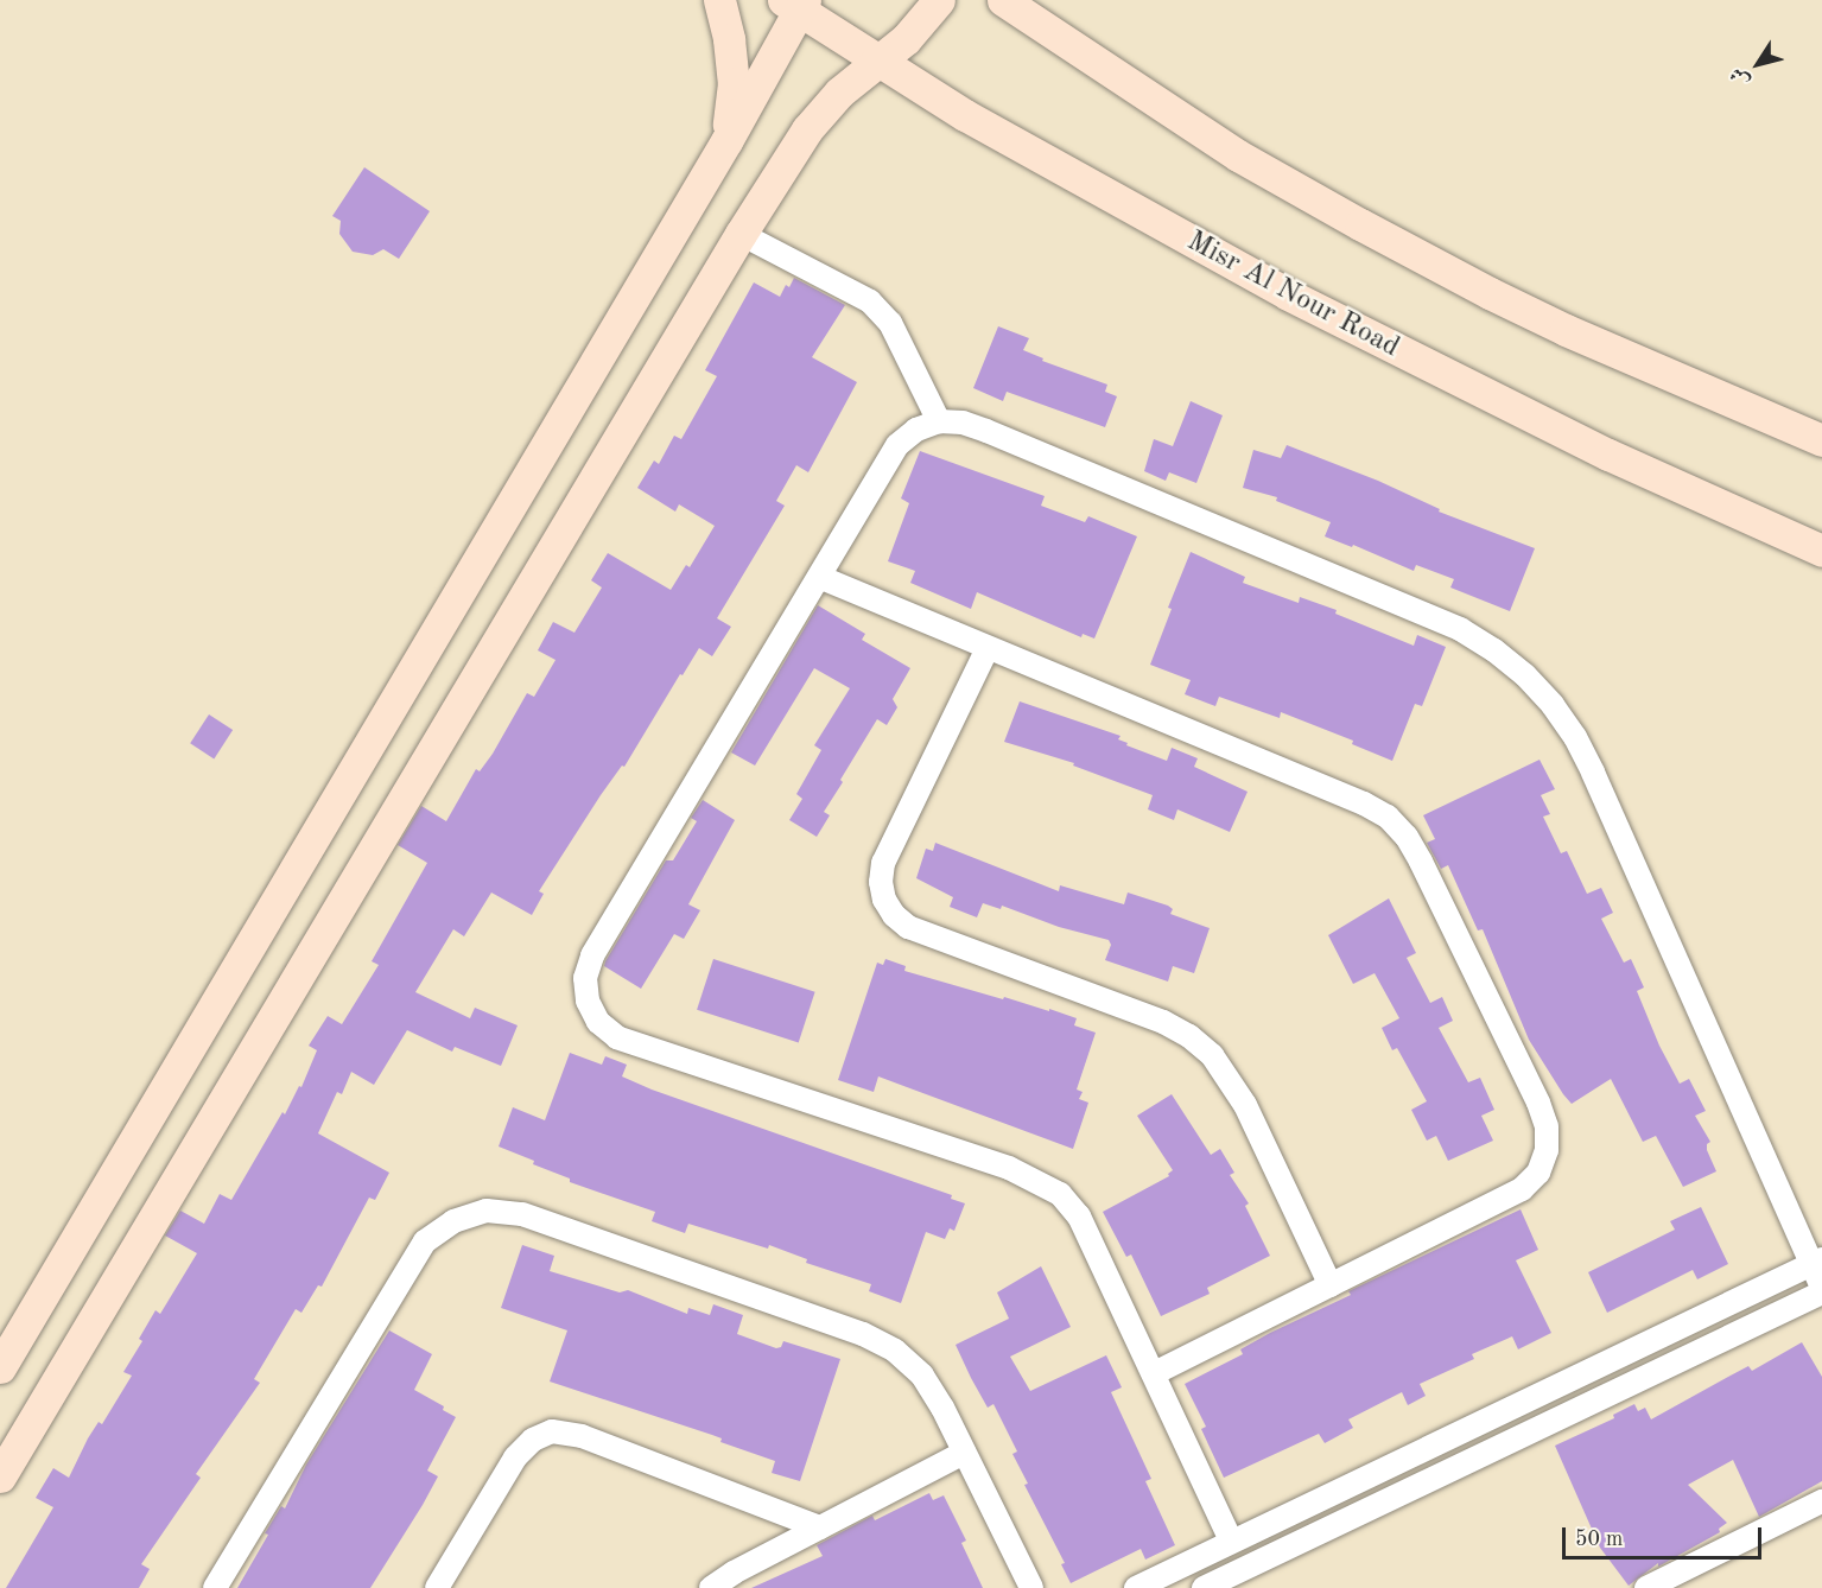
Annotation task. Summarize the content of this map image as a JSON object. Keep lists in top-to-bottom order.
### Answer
{
  "streets": {
    "street": ["Misr Al Nour Road"]
  },
  "scale_bar": "50 m",
  "north": "bottom left"
}
